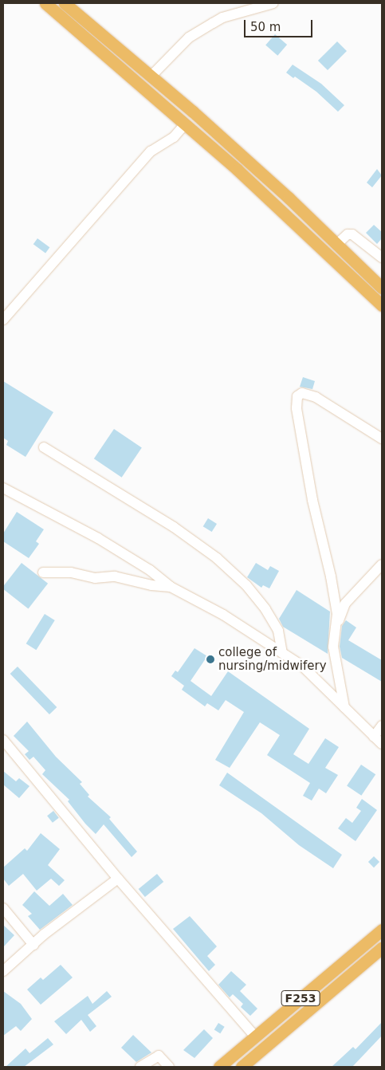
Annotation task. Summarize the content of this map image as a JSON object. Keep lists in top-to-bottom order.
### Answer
{
  "streets": {
    "main road": ["F253"]
  },
  "places": ["college of nursing/midwifery"],
  "scale_bar": "50 m"
}
